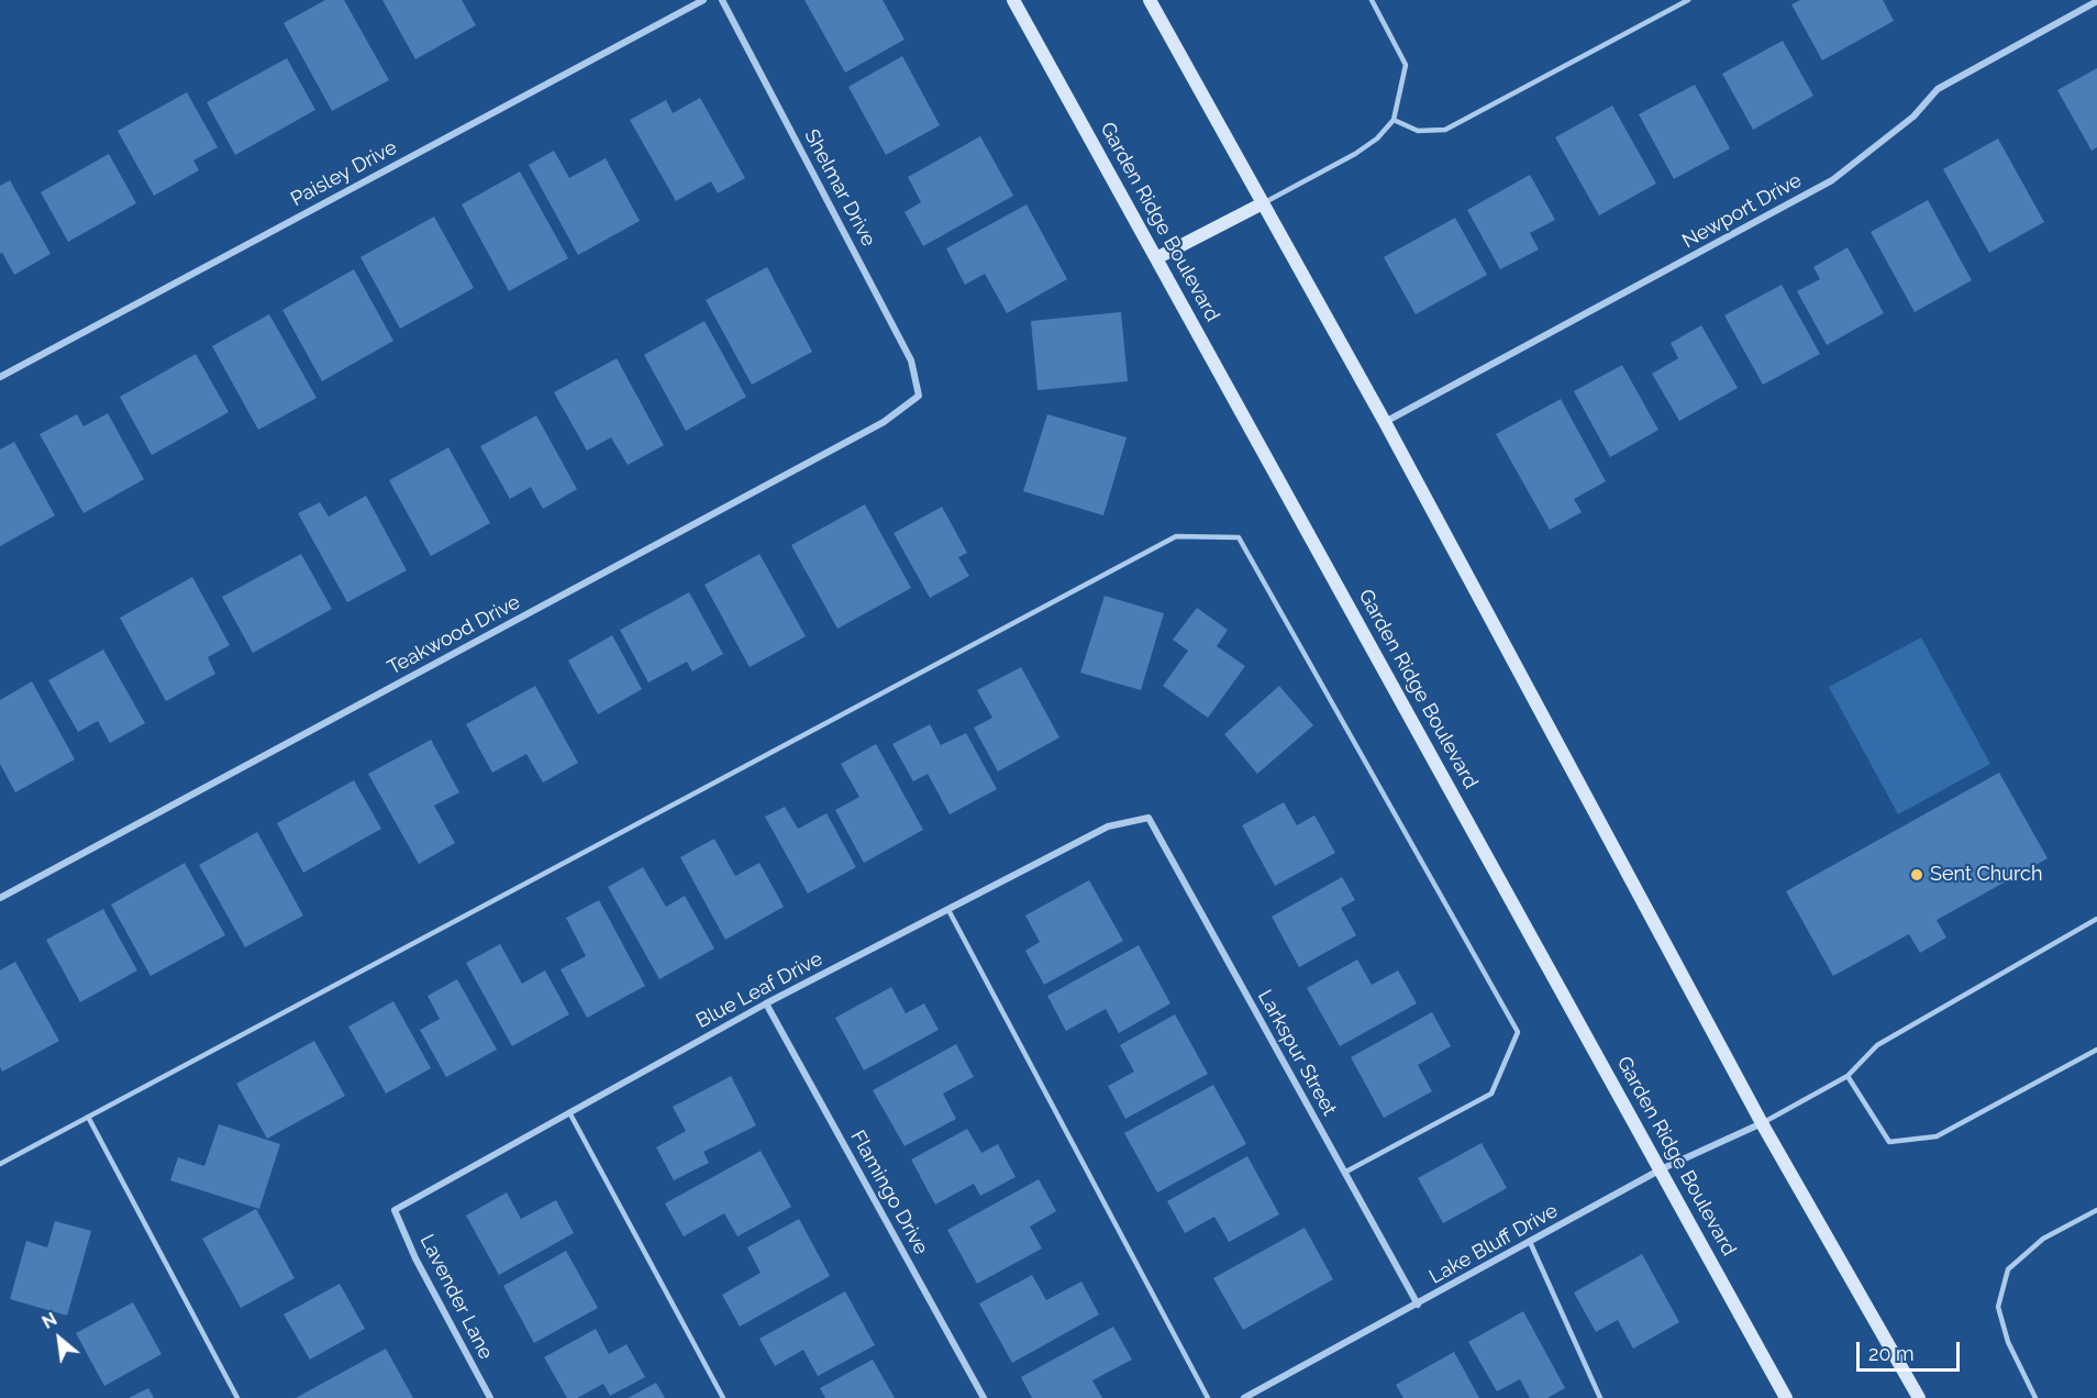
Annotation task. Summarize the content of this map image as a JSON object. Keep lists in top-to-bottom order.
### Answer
{
  "streets": {
    "main road": ["Garden Ridge Boulevard"],
    "street": [
      "Paisley Drive",
      "Shelmar Drive",
      "Newport Drive",
      "Teakwood Drive",
      "Blue Leaf Drive",
      "Larkspur Street",
      "Flamingo Drive",
      "Lake Bluff Drive",
      "Lavender Lane"
    ]
  },
  "crossings": [
    ["Shelmar Drive", "Teakwood Drive"],
    ["Garden Ridge Boulevard", "Lake Bluff Drive"],
    ["Blue Leaf Drive", "Larkspur Street"],
    ["Blue Leaf Drive", "Flamingo Drive"],
    ["Blue Leaf Drive", "Lavender Lane"],
    ["Larkspur Street", "Lake Bluff Drive"]
  ],
  "places": ["Sent Church"],
  "scale_bar": "20 m",
  "north": "top left"
}
